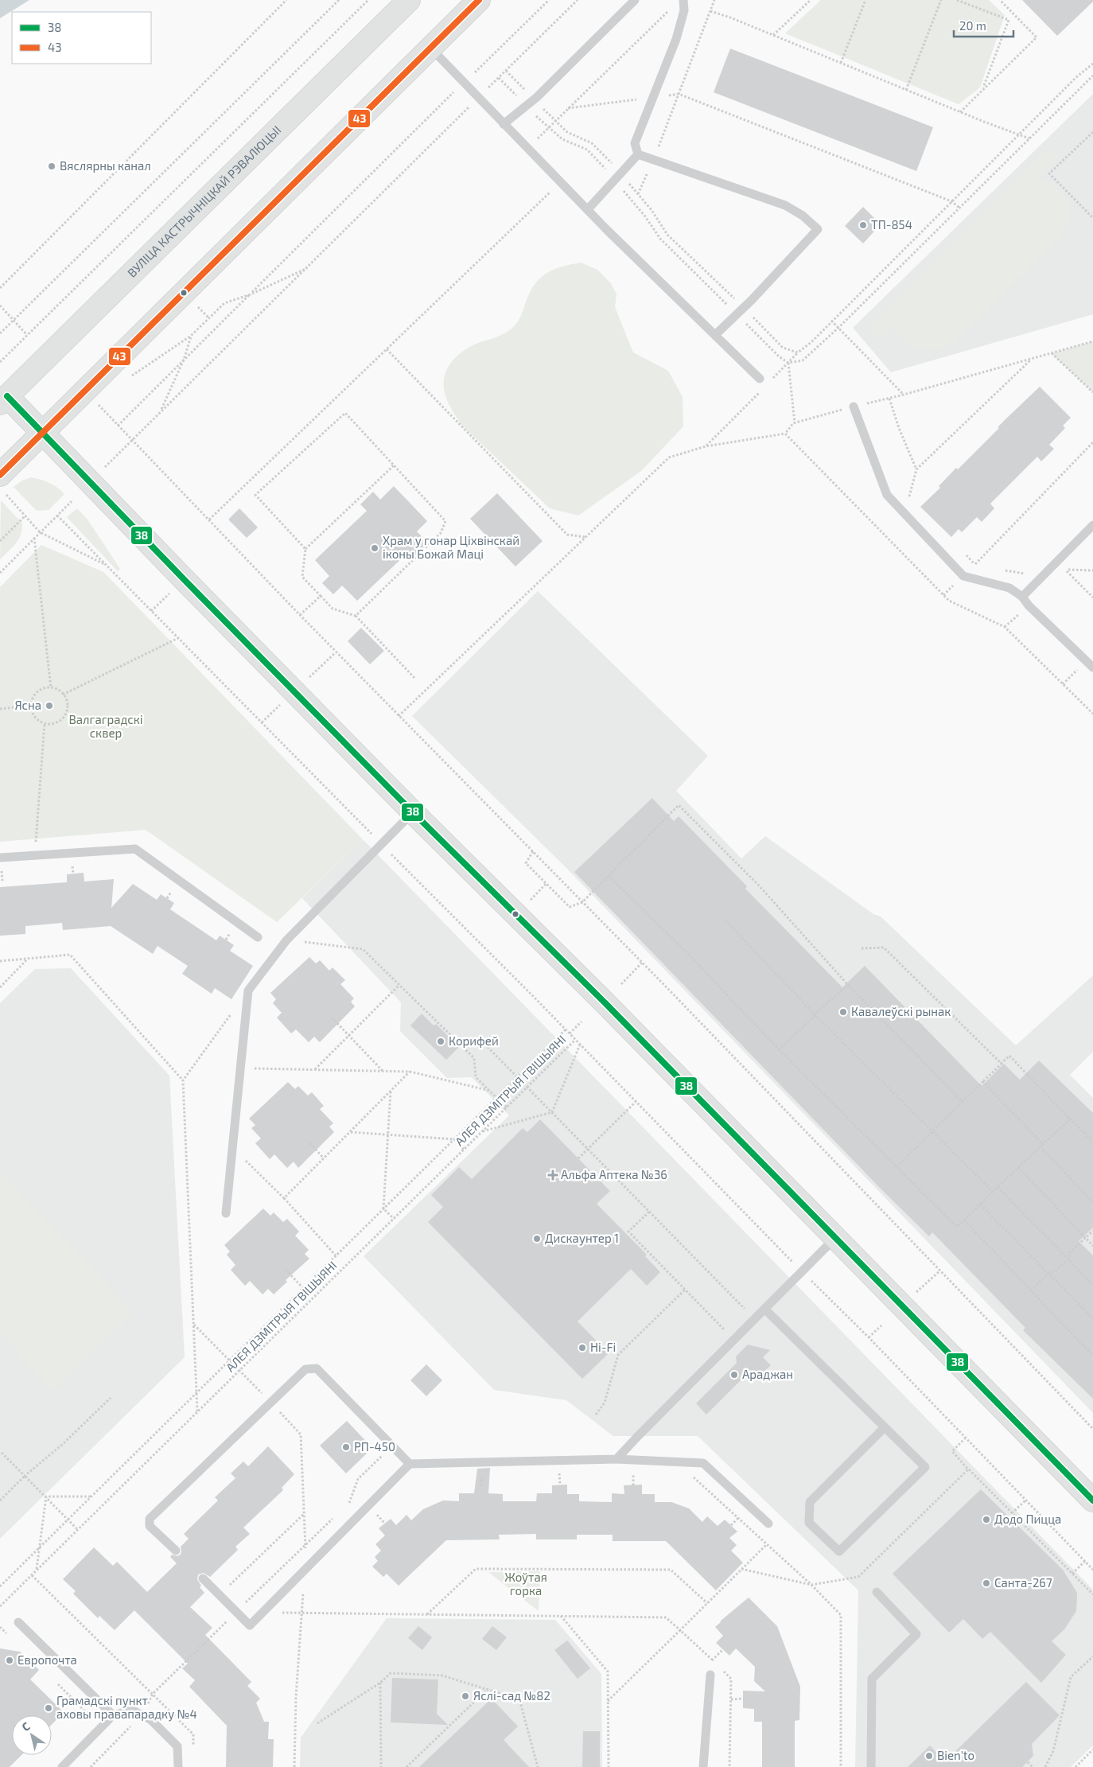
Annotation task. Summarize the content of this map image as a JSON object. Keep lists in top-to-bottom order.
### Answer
{
  "streets": {
    "main road": ["ВУЛІЦА КАСТРЫЧНІЦКАЙ РЭВАЛЮЦЫІ"],
    "path": ["АЛЕЯ ДЗМІТРЫЯ ГВІШЫЯНІ"]
  },
  "parks": ["Валгаградскі сквер", "Жоўтая горка"],
  "places": {
    "other": [
      "Вяслярны канал",
      "ТП-854",
      "Храм у гонар Ціхвінскай іконы Божай Маці",
      "Ясна",
      "Кавалеўскі рынак",
      "Корифей",
      "Дискаунтер 1",
      "Hi-Fi",
      "Араджан",
      "РП-450",
      "Додо Пицца",
      "Санта-267",
      "Европочта",
      "Яслі-сад №82",
      "Грамадскі пункт аховы правапарадку №4",
      "Bien'to"
    ],
    "health": ["Альфа Аптека №36"]
  },
  "lines": ["transit line 43", "transit line 38"],
  "legend": ["38", "43"],
  "scale_bar": "20 m",
  "north": "top left"
}
